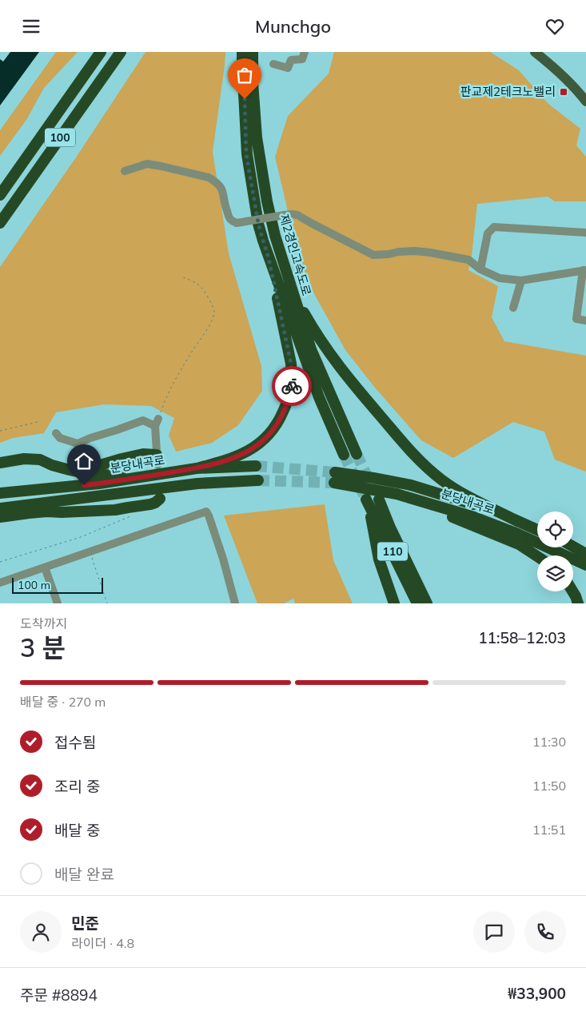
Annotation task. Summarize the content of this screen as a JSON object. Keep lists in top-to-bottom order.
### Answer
{
  "streets": {
    "highway": [
      "100",
      "제2경인고속도로",
      "분당내곡로",
      "110"
    ]
  },
  "places": {
    "transit": ["판교제2테크노밸리"]
  },
  "scale_bar": "100 m",
  "page": {
    "header": "Munchgo",
    "scale": "100 m",
    "heading": ["3 분", "도착까지", "11:58–12:03"],
    "panel": [
      "민준",
      "라이더 · 4.8",
      "주문 #8894",
      "₩33,900"
    ],
    "bar": "배달 중 · 270 m",
    "list": [
      ["접수됨", "11:30"],
      ["조리 중", "11:50"],
      ["배달 중", "11:51"],
      "배달 완료"
    ]
  }
}
